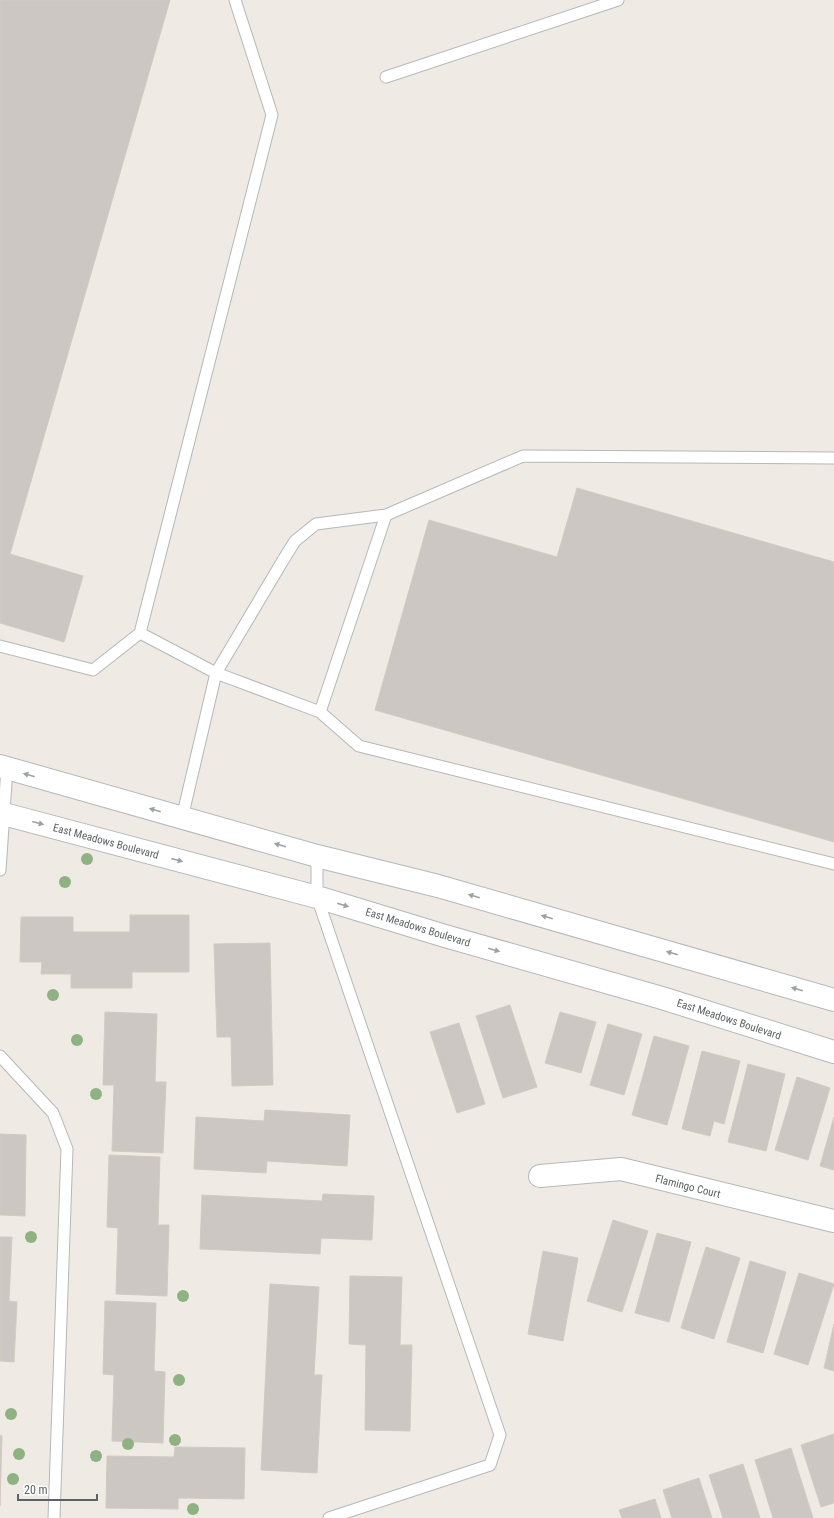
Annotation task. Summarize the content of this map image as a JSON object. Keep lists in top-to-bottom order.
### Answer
{
  "streets": {
    "street": ["East Meadows Boulevard", "Flamingo Court"]
  },
  "scale_bar": "20 m"
}
